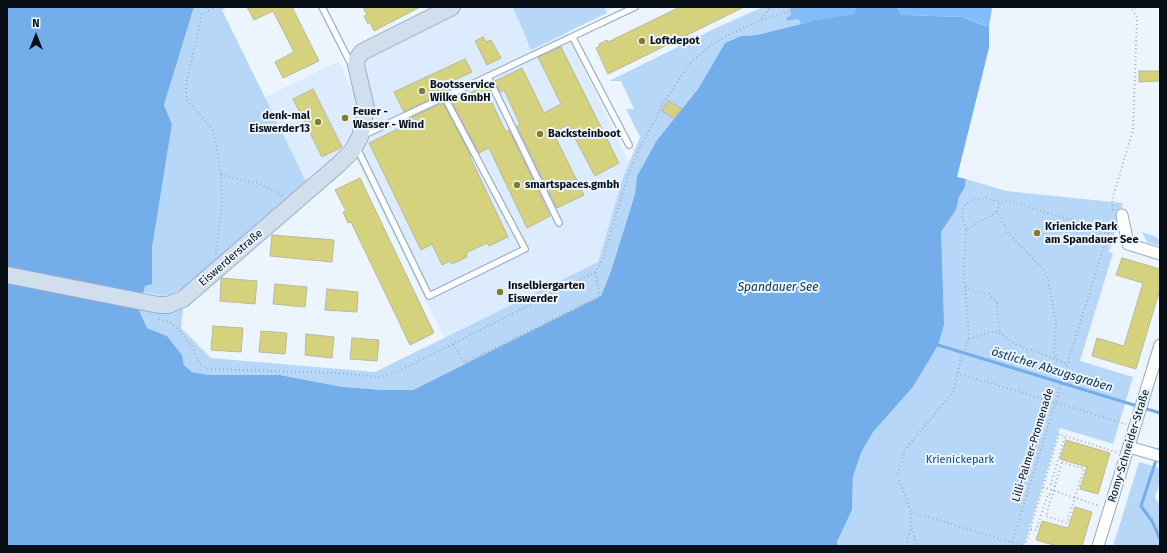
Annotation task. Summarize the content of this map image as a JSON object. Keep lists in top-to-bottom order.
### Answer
{
  "streets": {
    "street": ["Eiswerderstraße", "Romy-Schneider-Straße"],
    "path": ["Lilli-Palmer-Promenade"]
  },
  "water": ["Spandauer See", "östlicher Abzugsgraben"],
  "parks": ["Krienickepark"],
  "places": [
    "Loftdepot",
    "Bootsservice Wilke GmbH",
    "Feuer - Wasser - Wind",
    "denk-mal Eiswerder13",
    "Backsteinboot",
    "smartspaces.gmbh",
    "Krienicke Park am Spandauer See",
    "Inselbiergarten Eiswerder"
  ],
  "north": "top"
}
